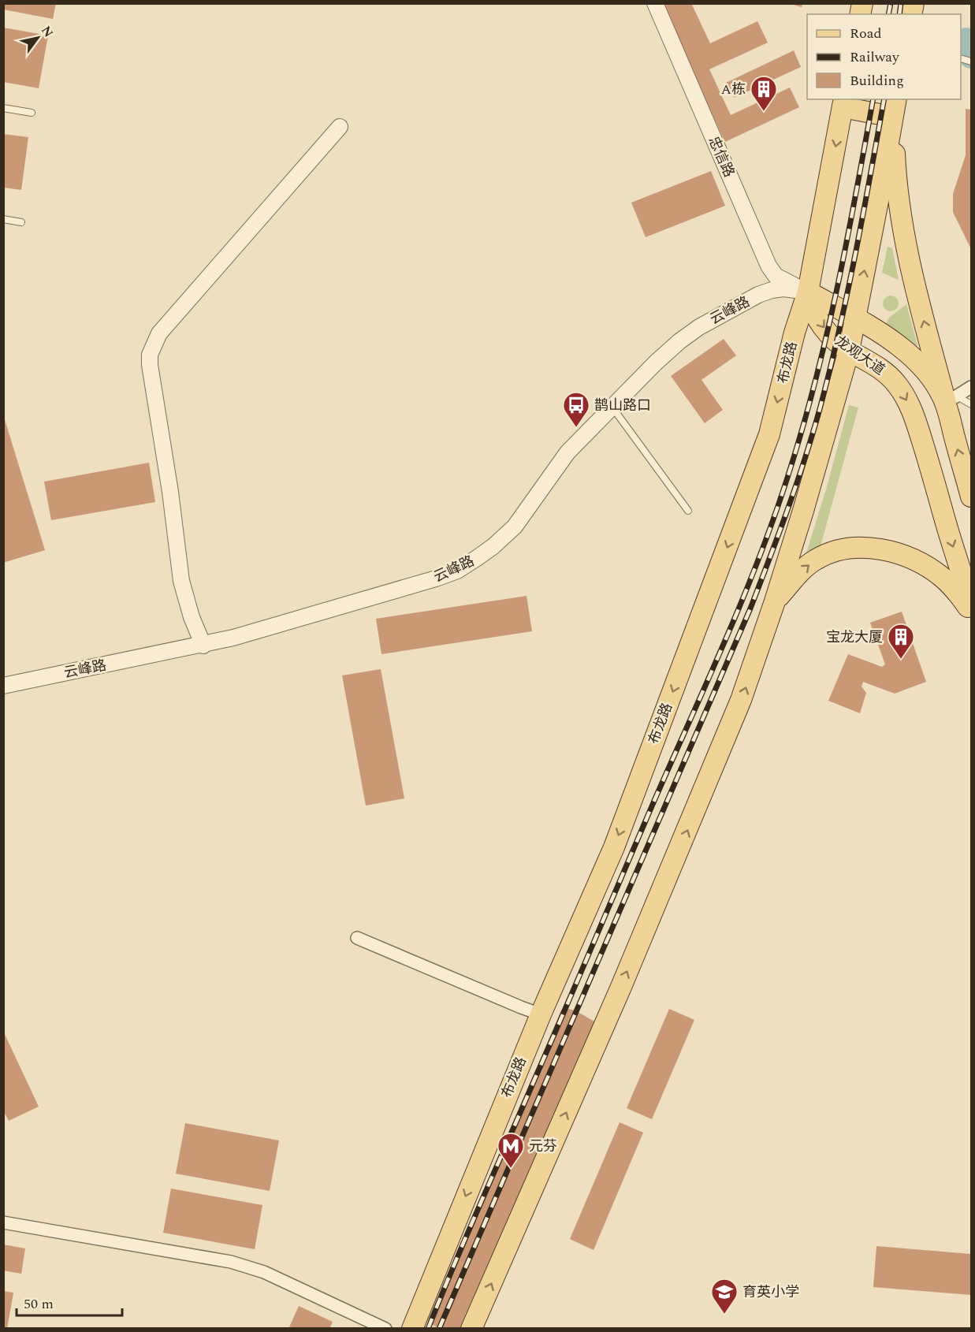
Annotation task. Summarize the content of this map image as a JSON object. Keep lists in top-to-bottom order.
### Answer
{
  "streets": {
    "main road": ["龙观大道", "布龙路"],
    "street": ["忠信路", "云峰路"]
  },
  "crossings": [
    ["忠信路", "云峰路"],
    ["忠信路", "龙观大道"],
    ["忠信路", "布龙路"],
    ["云峰路", "龙观大道"],
    ["云峰路", "布龙路"],
    ["龙观大道", "布龙路"]
  ],
  "places": {
    "building": ["A栋", "宝龙大厦"],
    "bus stop": ["鹊山路口"],
    "metro station": ["元芬"],
    "school or university": ["育英小学"]
  },
  "legend": ["Road", "Railway", "Building"],
  "scale_bar": "50 m",
  "north": "top right"
}
